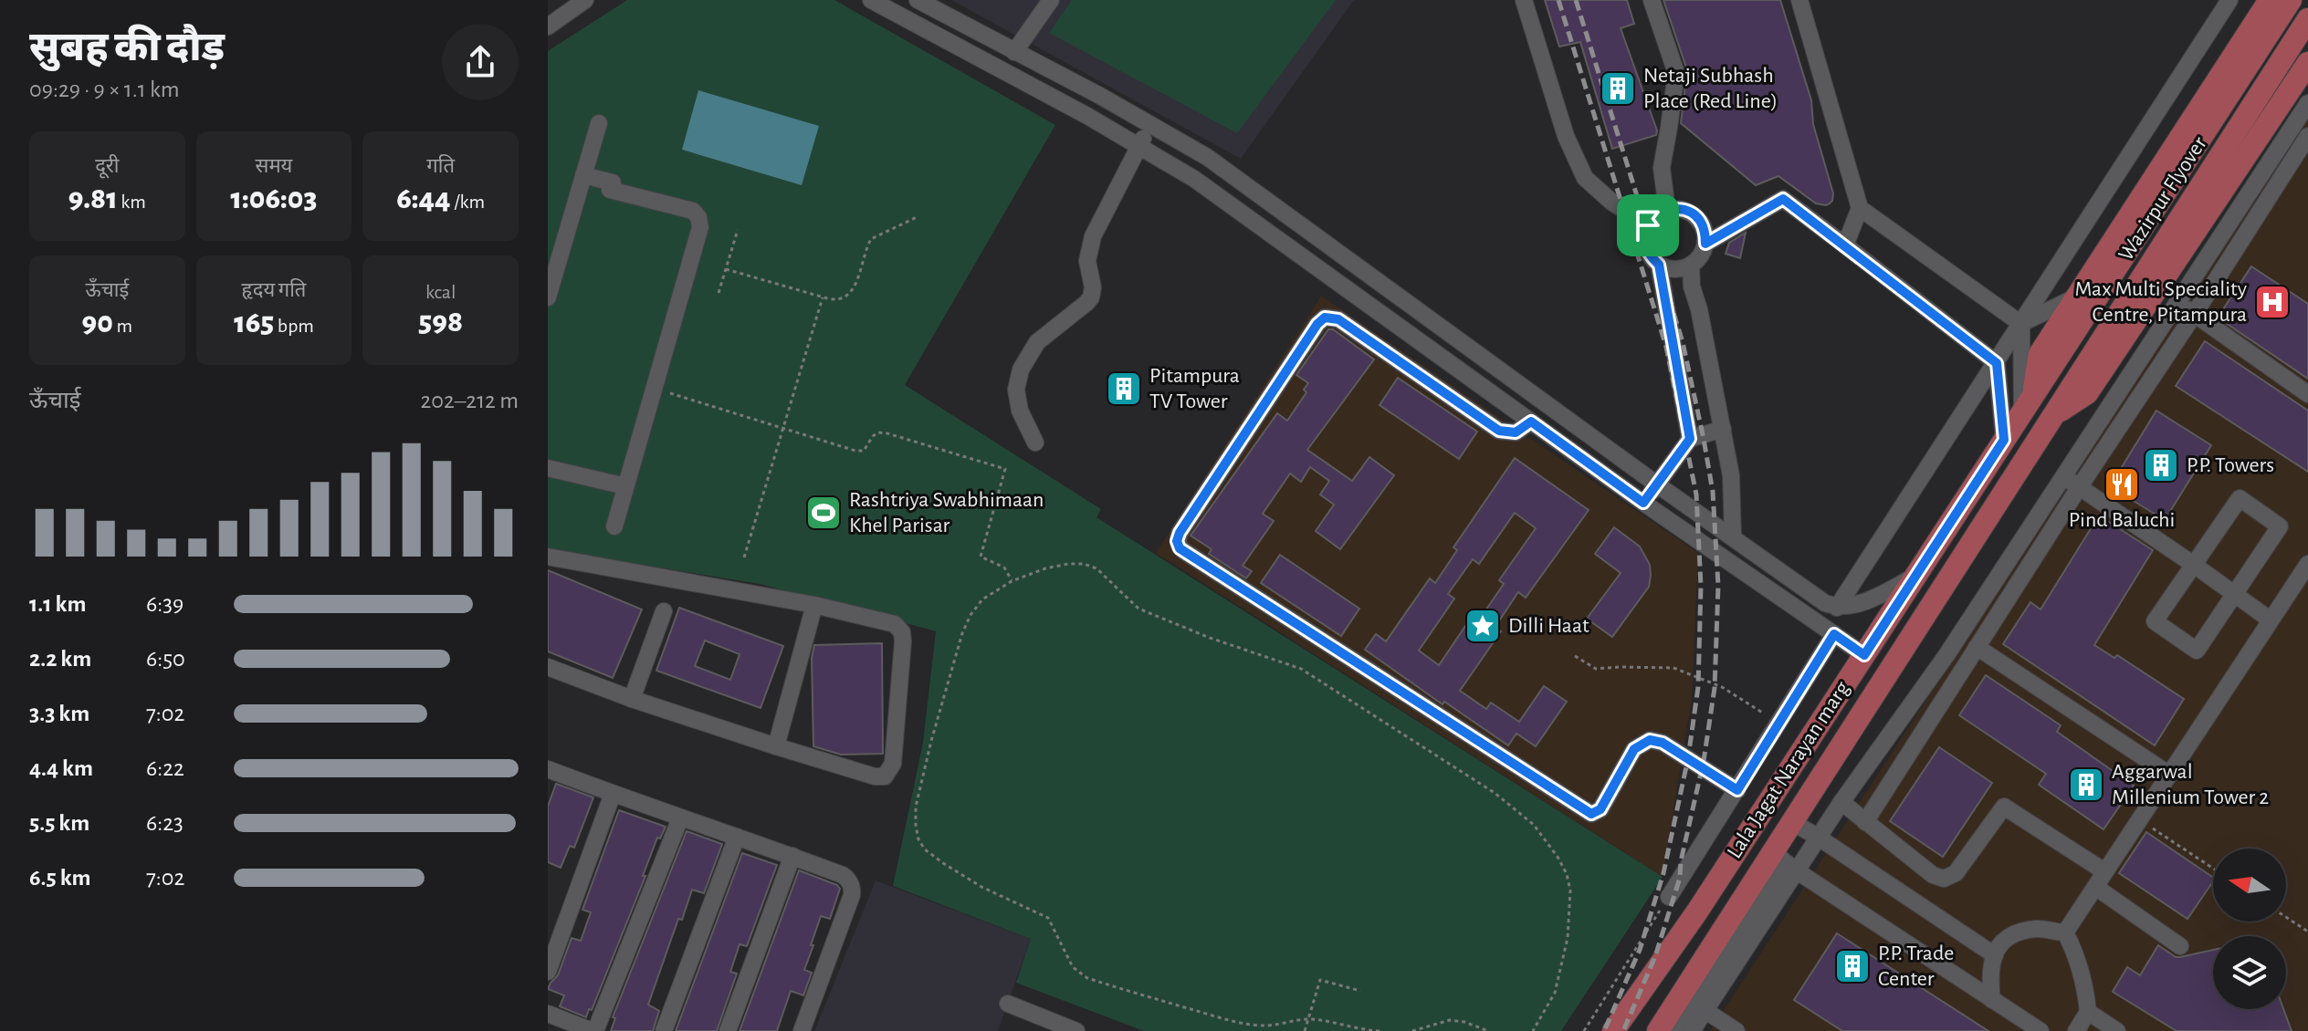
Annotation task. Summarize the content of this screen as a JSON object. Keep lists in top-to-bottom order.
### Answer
{
  "streets": {
    "main road": ["Wazirpur Flyover", "Lala Jagat Narayan marg"]
  },
  "crossings": [
    ["Wazirpur Flyover", "Lala Jagat Narayan marg"]
  ],
  "places": {
    "building": [
      "Netaji Subhash Place (Red Line)",
      "Pitampura TV Tower",
      "P.P. Towers",
      "Aggarwal Millenium Tower 2",
      "P.P. Trade Center"
    ],
    "hospital": ["Max Multi Speciality Centre, Pitampura"],
    "restaurant": ["Pind Baluchi"],
    "sports": ["Rashtriya Swabhimaan Khel Parisar"],
    "place": ["Dilli Haat"]
  },
  "north": "left",
  "page": {
    "heading": ["सुबह की दौड़", "09:29 · 9 × 1.1 km"],
    "stats": [
      ["दूरी", "9.81 km"],
      ["समय", "1:06:03"],
      ["गति", "6:44 /km"],
      ["ऊँचाई", "90 m"],
      ["हृदय गति", "165 bpm"],
      ["kcal", "598"]
    ],
    "chart": ["ऊँचाई", "202–212 m"],
    "list": [
      {
        "name": "1.1 km",
        "note": "6:39"
      },
      {
        "name": "2.2 km",
        "note": "6:50"
      },
      {
        "name": "3.3 km",
        "note": "7:02"
      },
      {
        "name": "4.4 km",
        "note": "6:22"
      },
      {
        "name": "5.5 km",
        "note": "6:23"
      },
      {
        "name": "6.5 km",
        "note": "7:02"
      }
    ]
  }
}
